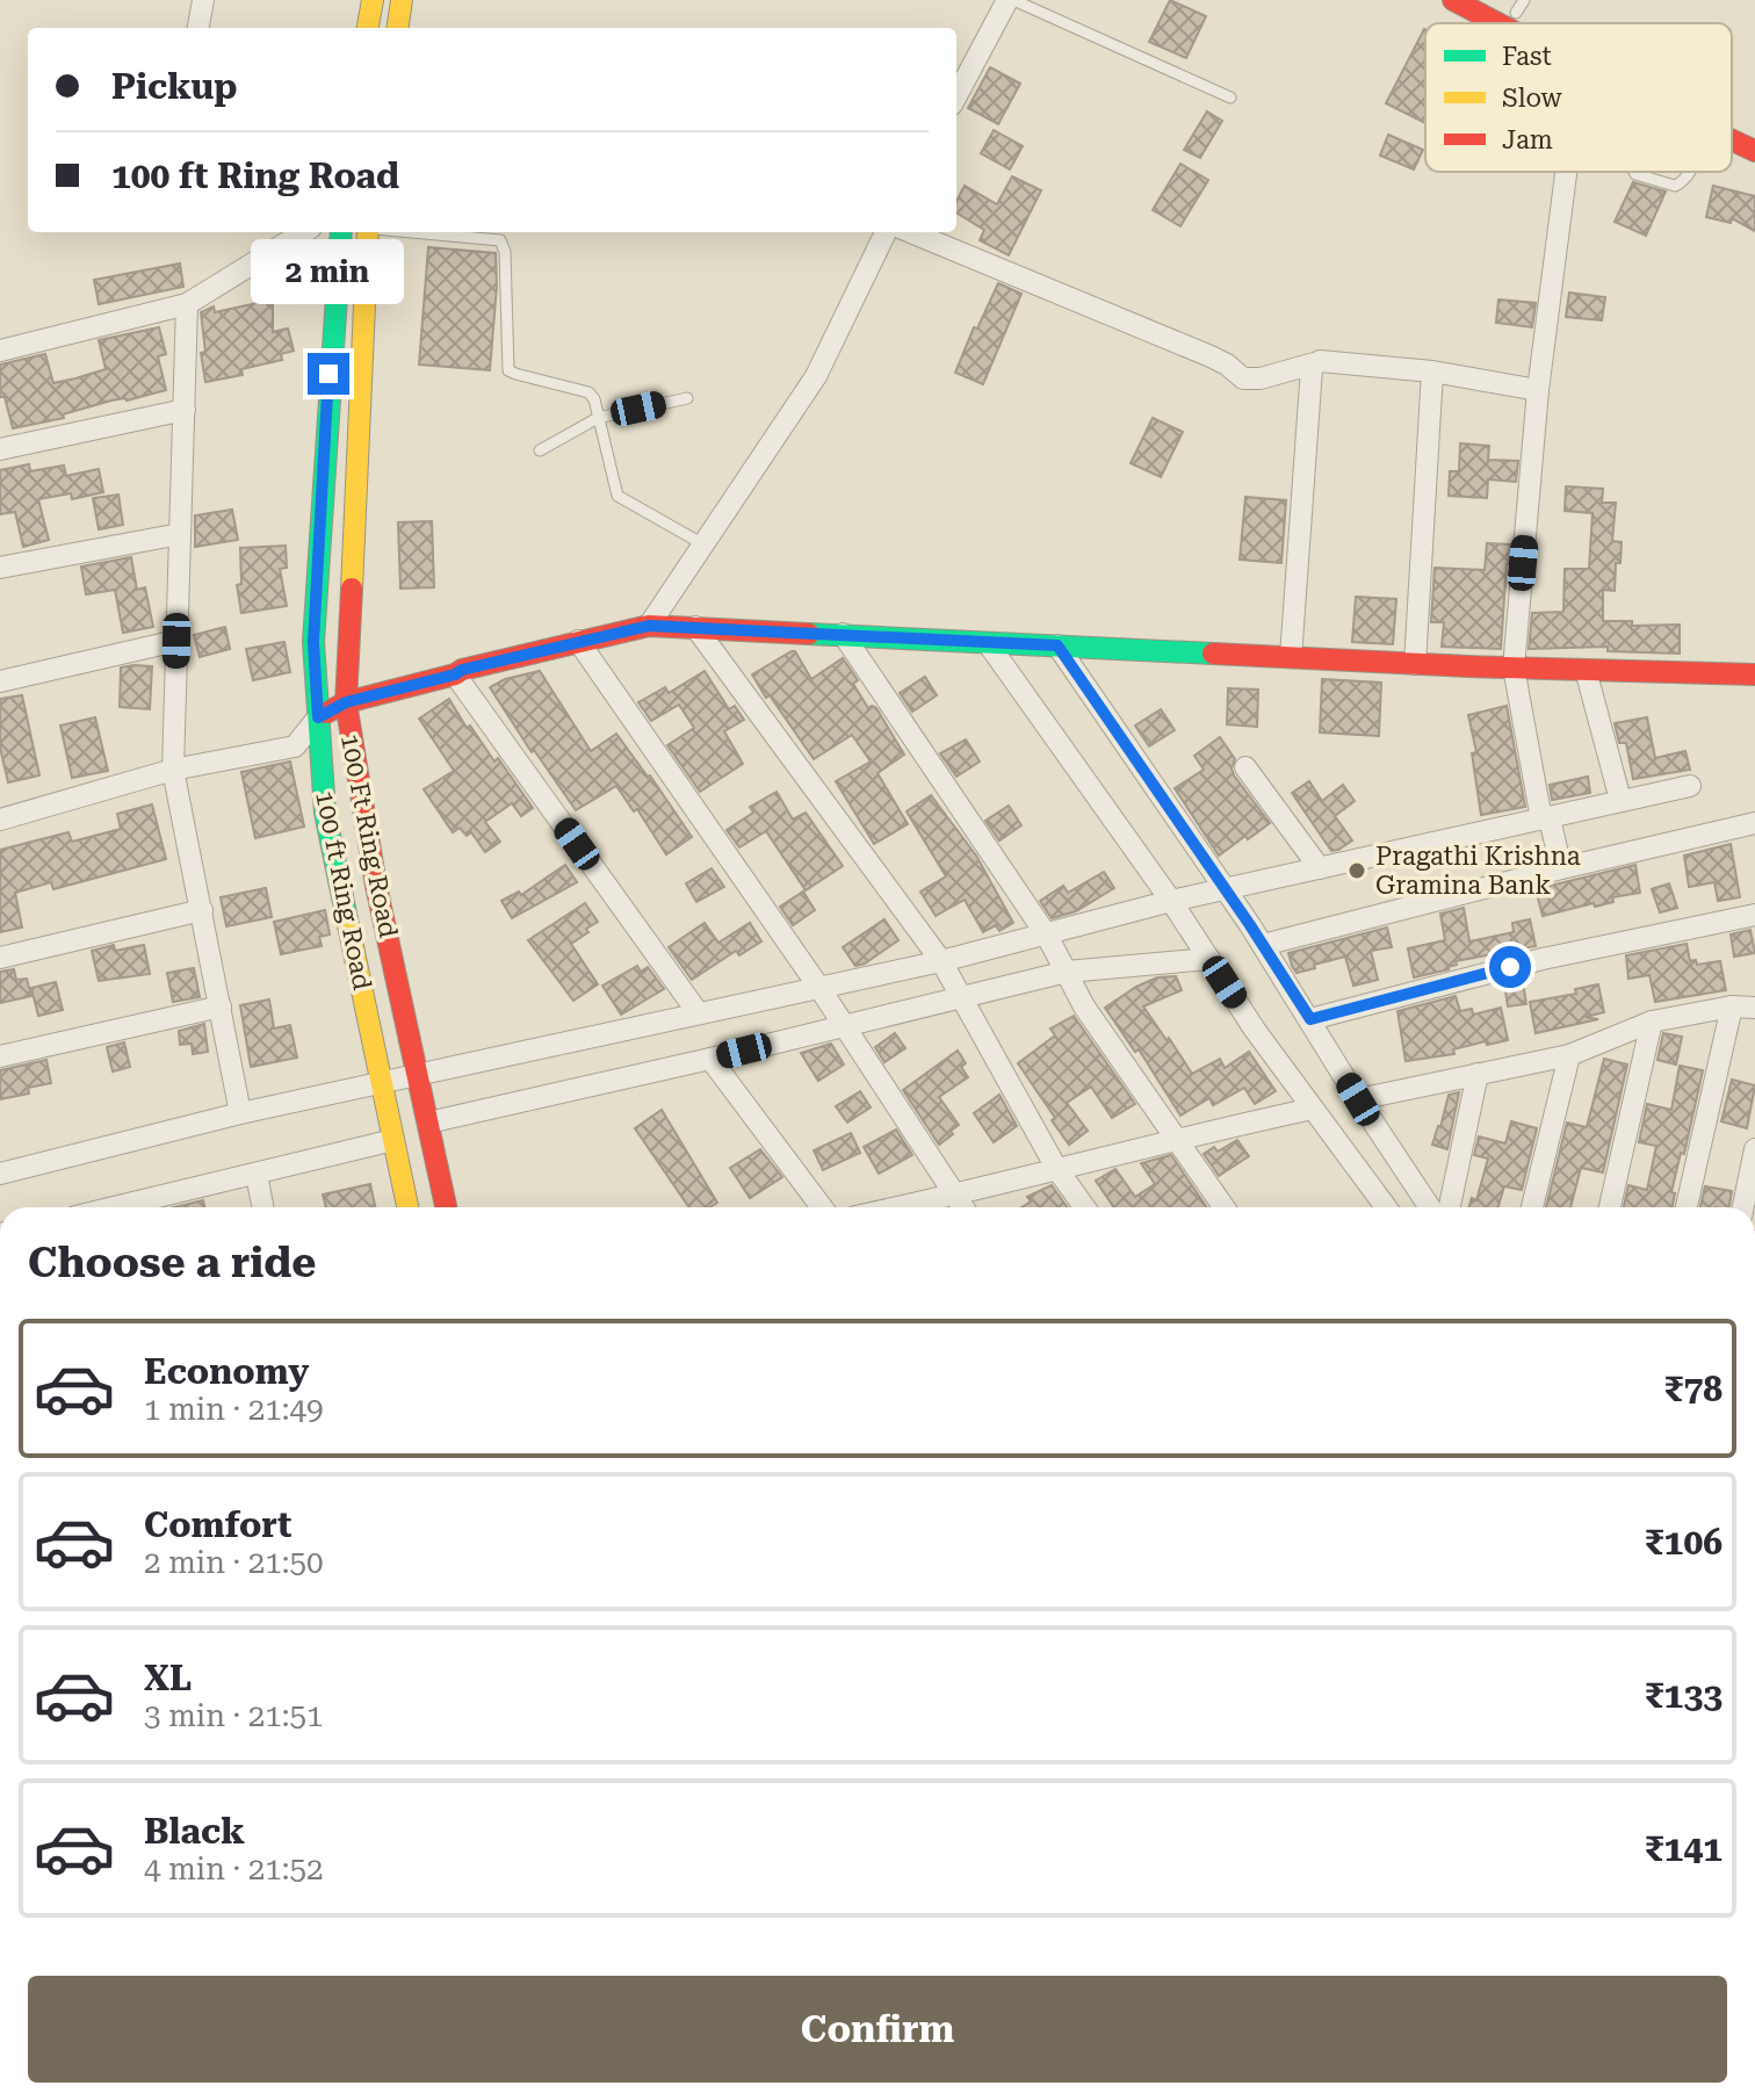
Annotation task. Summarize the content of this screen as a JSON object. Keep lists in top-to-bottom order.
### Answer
{
  "streets": {
    "main road": ["100 Ft Ring Road", "100 ft Ring Road"]
  },
  "places": ["Pragathi Krishna Gramina Bank"],
  "legend": ["Fast", "Slow", "Jam"],
  "page": {
    "banner": ["Pickup", "100 ft Ring Road"],
    "bubble": "2 min",
    "heading": "Choose a ride",
    "list": [
      {
        "name": "Economy",
        "note": "1 min · 21:49",
        "value": "₹78"
      },
      {
        "name": "Comfort",
        "note": "2 min · 21:50",
        "value": "₹106"
      },
      {
        "name": "XL",
        "note": "3 min · 21:51",
        "value": "₹133"
      },
      {
        "name": "Black",
        "note": "4 min · 21:52",
        "value": "₹141"
      }
    ],
    "buttons": "Confirm"
  }
}
